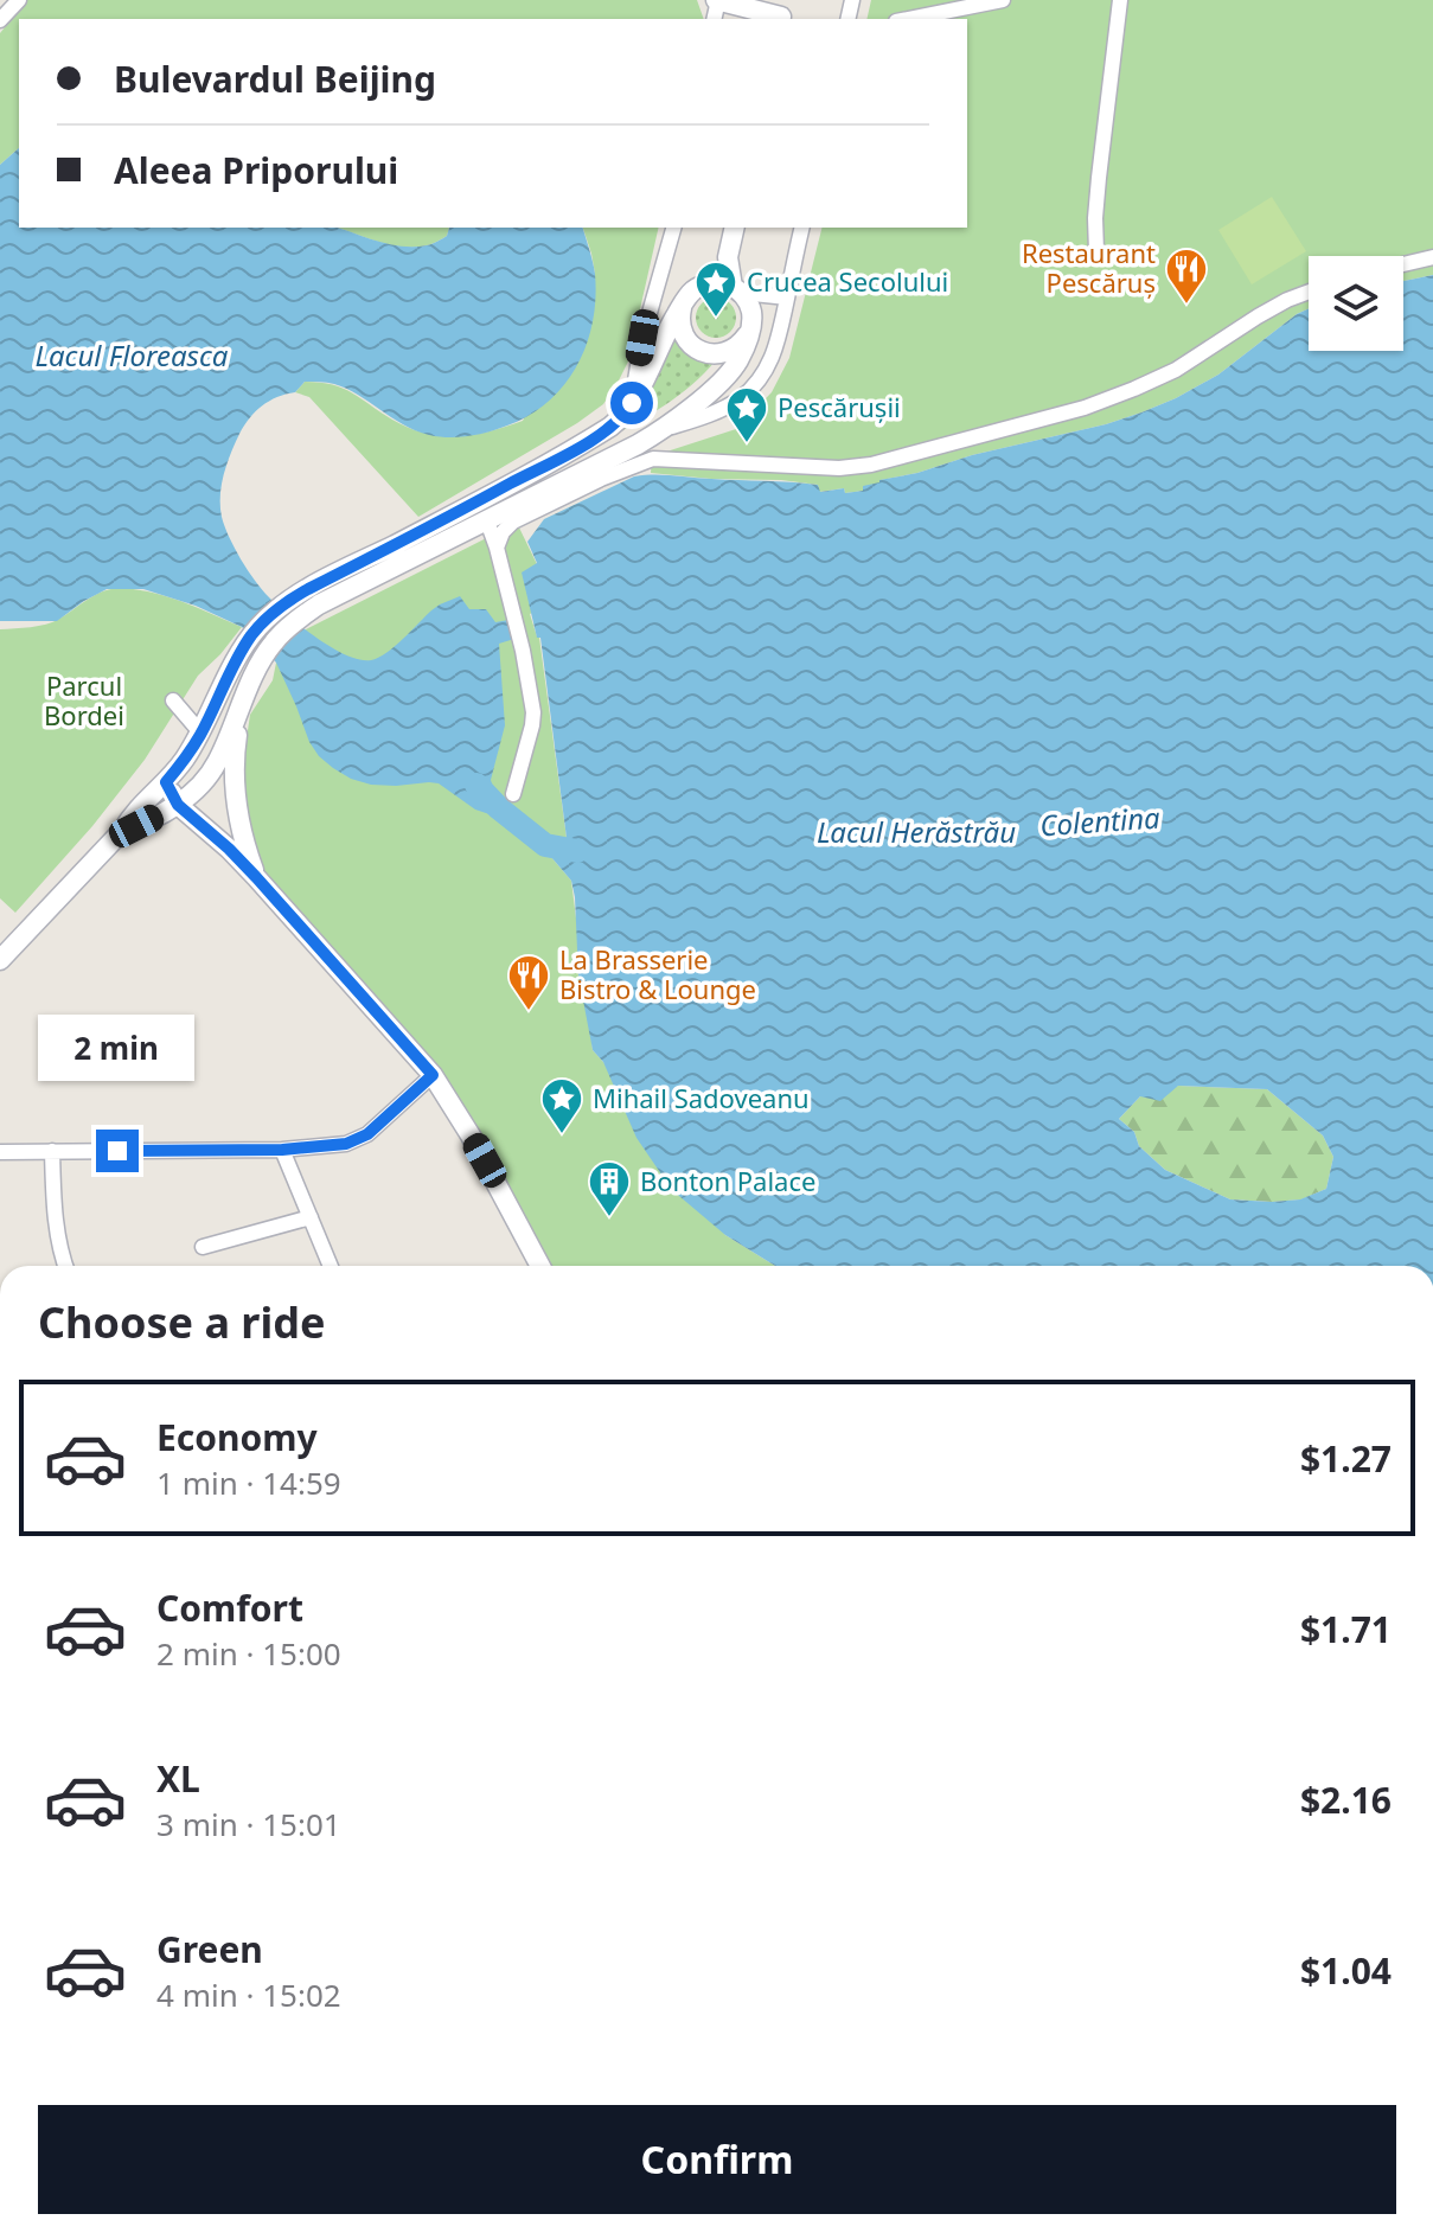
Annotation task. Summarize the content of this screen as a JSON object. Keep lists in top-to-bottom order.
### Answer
{
  "water": ["Lacul Floreasca", "Colentina", "Lacul Herăstrău"],
  "parks": ["Parcul Bordei"],
  "places": {
    "restaurant": ["Restaurant Pescăruș", "La Brasserie Bistro & Lounge"],
    "place": ["Crucea Secolului", "Pescărușii", "Mihail Sadoveanu"],
    "building": ["Bonton Palace"]
  },
  "page": {
    "banner": ["Bulevardul Beijing", "Aleea Priporului"],
    "bubble": "2 min",
    "heading": "Choose a ride",
    "list": [
      {
        "name": "Economy",
        "note": "1 min · 14:59",
        "value": "$1.27"
      },
      {
        "name": "Comfort",
        "note": "2 min · 15:00",
        "value": "$1.71"
      },
      {
        "name": "XL",
        "note": "3 min · 15:01",
        "value": "$2.16"
      },
      {
        "name": "Green",
        "note": "4 min · 15:02",
        "value": "$1.04"
      }
    ],
    "buttons": "Confirm"
  }
}
